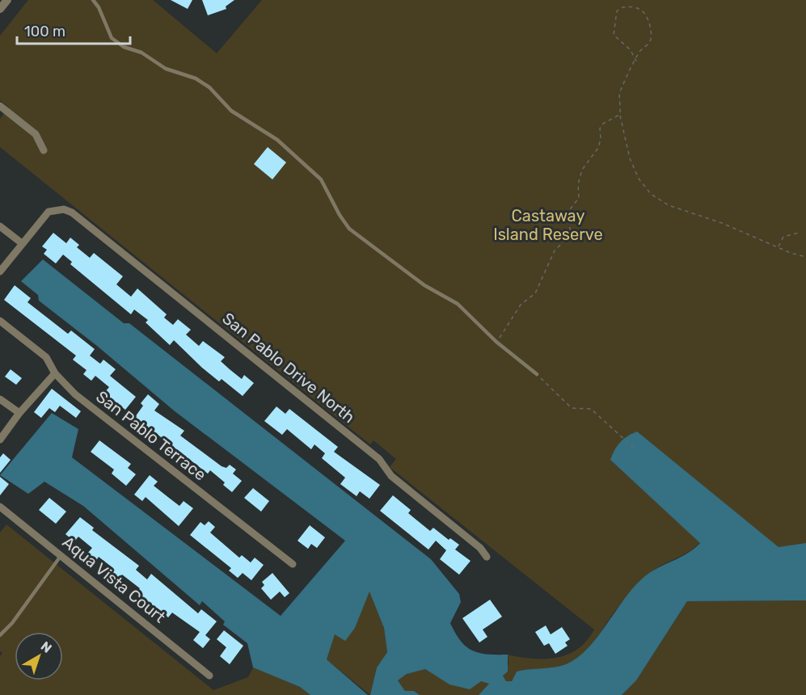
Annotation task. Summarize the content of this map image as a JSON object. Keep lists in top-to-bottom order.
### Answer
{
  "streets": {
    "street": ["San Pablo Drive North", "San Pablo Terrace", "Aqua Vista Court"]
  },
  "parks": ["Castaway Island Reserve"],
  "scale_bar": "100 m",
  "north": "top right"
}
